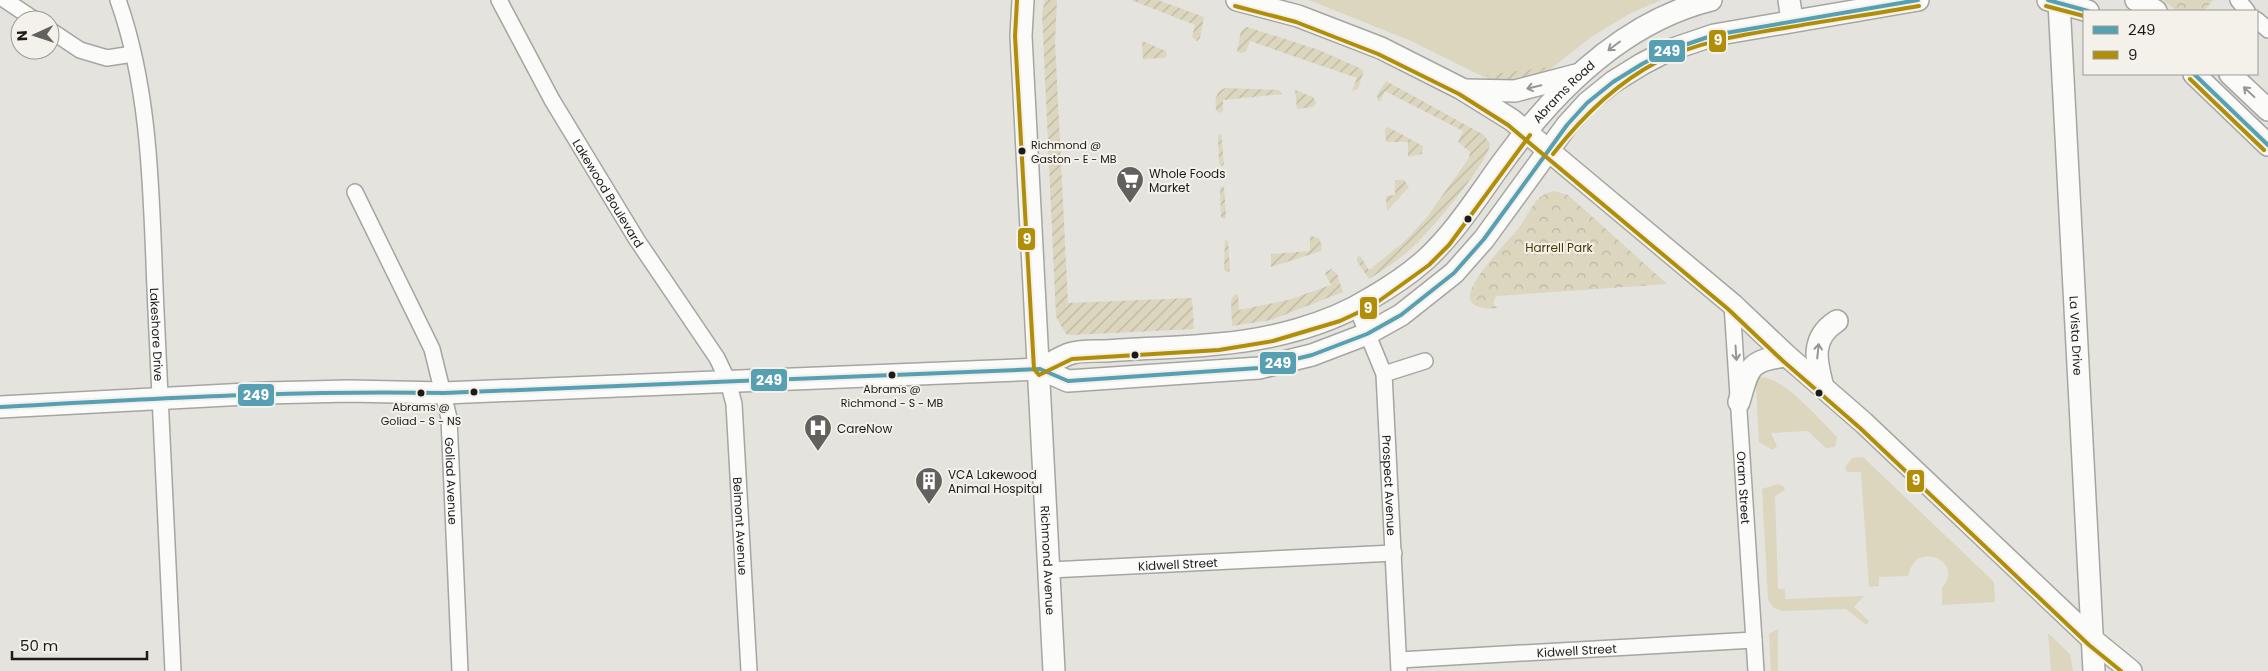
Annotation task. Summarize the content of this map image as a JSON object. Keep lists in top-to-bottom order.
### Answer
{
  "streets": {
    "main road": ["Abrams Road", "La Vista Drive", "Richmond Avenue"],
    "street": [
      "Lakewood Boulevard",
      "Lakeshore Drive",
      "Goliad Avenue",
      "Prospect Avenue",
      "Oram Street",
      "Belmont Avenue",
      "Kidwell Street"
    ]
  },
  "crossings": [
    ["Abrams Road", "Lakewood Boulevard"],
    ["Abrams Road", "Lakeshore Drive"],
    ["Abrams Road", "Goliad Avenue"],
    ["Abrams Road", "Prospect Avenue"],
    ["Abrams Road", "Belmont Avenue"],
    ["Abrams Road", "Richmond Avenue"],
    ["Lakewood Boulevard", "Belmont Avenue"],
    ["Prospect Avenue", "Kidwell Street"],
    ["Oram Street", "Kidwell Street"],
    ["Richmond Avenue", "Kidwell Street"]
  ],
  "parks": ["Harrell Park"],
  "places": {
    "other": ["Richmond @ Gaston - E - MB", "Abrams @ Richmond - S - MB", "Abrams @ Goliad - S - NS"],
    "supermarket": ["Whole Foods Market"],
    "hospital": ["CareNow"],
    "building": ["VCA Lakewood Animal Hospital"]
  },
  "lines": ["transit line 249", "transit line 9"],
  "legend": ["249", "9"],
  "scale_bar": "50 m",
  "north": "left"
}
